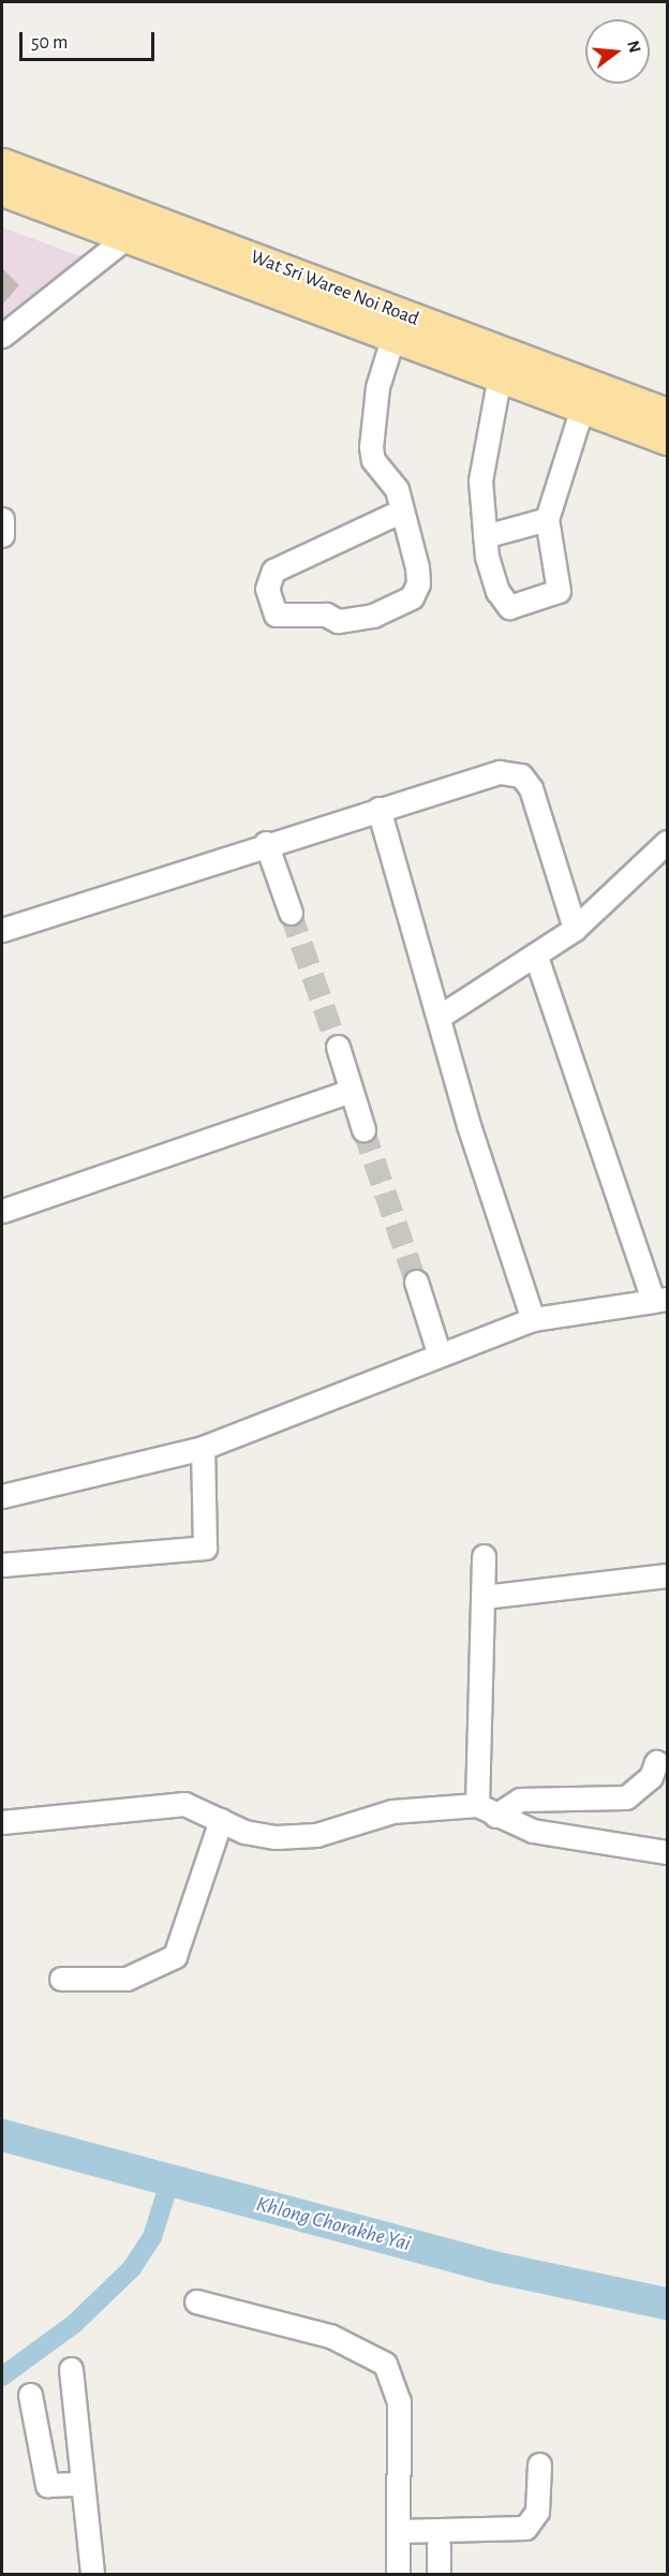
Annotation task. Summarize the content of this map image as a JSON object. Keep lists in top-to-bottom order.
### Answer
{
  "streets": {
    "main road": ["Wat Sri Waree Noi Road"]
  },
  "water": ["Khlong Chorakhe Yai"],
  "scale_bar": "50 m",
  "north": "right"
}
